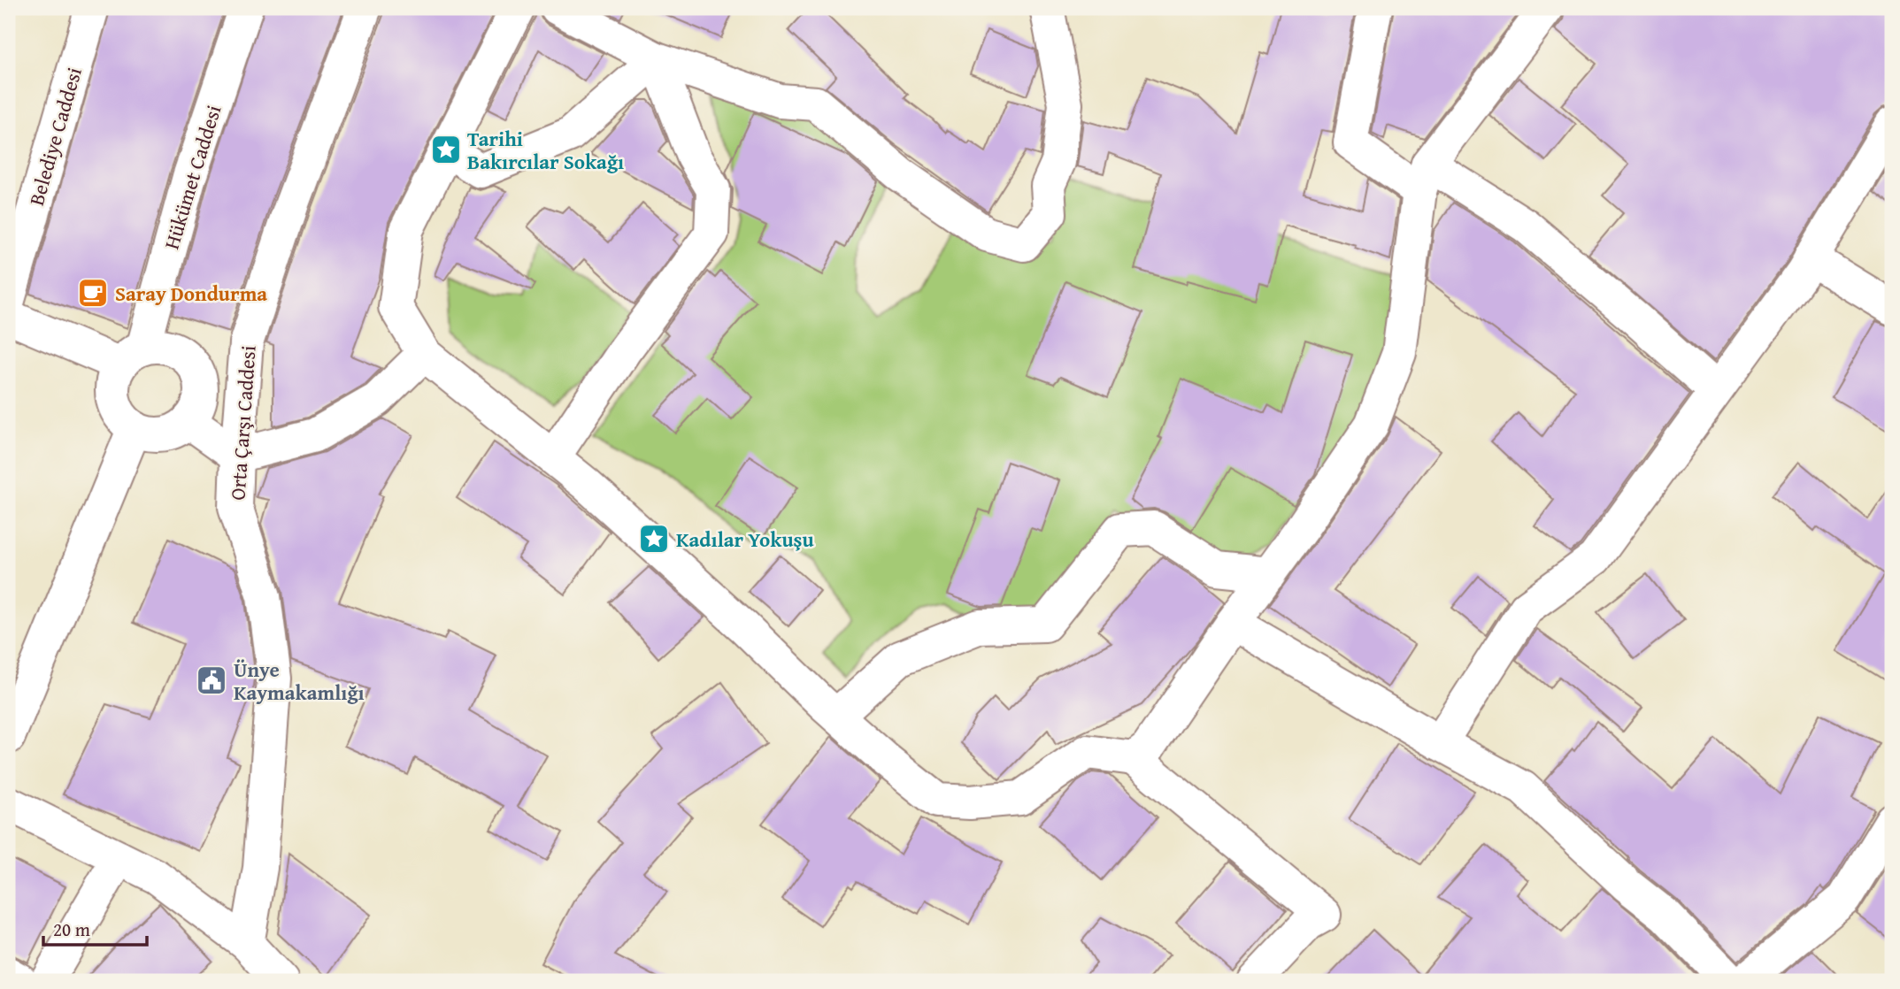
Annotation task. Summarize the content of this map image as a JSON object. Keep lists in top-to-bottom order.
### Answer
{
  "streets": {
    "street": ["Belediye Caddesi", "Hükümet Caddesi", "Orta Çarşı Caddesi"]
  },
  "places": {
    "place": ["Tarihi Bakırcılar Sokağı", "Kadılar Yokuşu"],
    "cafe": ["Saray Dondurma"],
    "public building": ["Ünye Kaymakamlığı"]
  },
  "scale_bar": "20 m"
}
